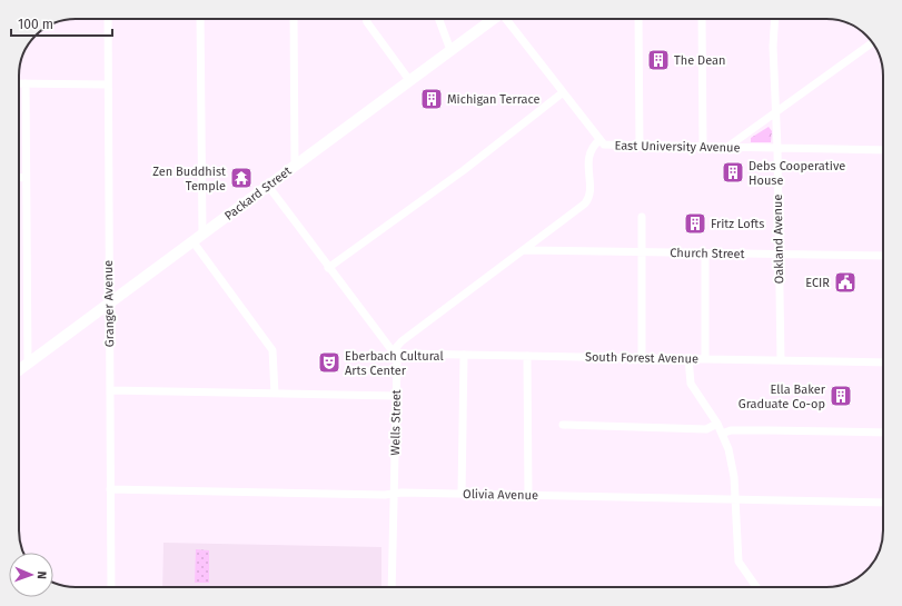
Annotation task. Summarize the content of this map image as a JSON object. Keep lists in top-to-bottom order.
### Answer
{
  "streets": {
    "main road": ["Packard Street"],
    "street": [
      "East University Avenue",
      "Oakland Avenue",
      "Church Street",
      "Granger Avenue",
      "South Forest Avenue",
      "Wells Street",
      "Olivia Avenue"
    ]
  },
  "crossings": [
    ["East University Avenue", "Oakland Avenue"],
    ["Packard Street", "Granger Avenue"],
    ["Packard Street", "Wells Street"],
    ["Oakland Avenue", "Church Street"],
    ["Oakland Avenue", "South Forest Avenue"],
    ["Granger Avenue", "Olivia Avenue"],
    ["South Forest Avenue", "Wells Street"],
    ["Wells Street", "Olivia Avenue"]
  ],
  "places": {
    "building": [
      "The Dean",
      "Michigan Terrace",
      "Debs Cooperative House",
      "Fritz Lofts",
      "Ella Baker Graduate Co-op"
    ],
    "temple": ["Zen Buddhist Temple"],
    "public building": ["ECIR"],
    "theatre": ["Eberbach Cultural Arts Center"]
  },
  "scale_bar": "100 m",
  "north": "right"
}
